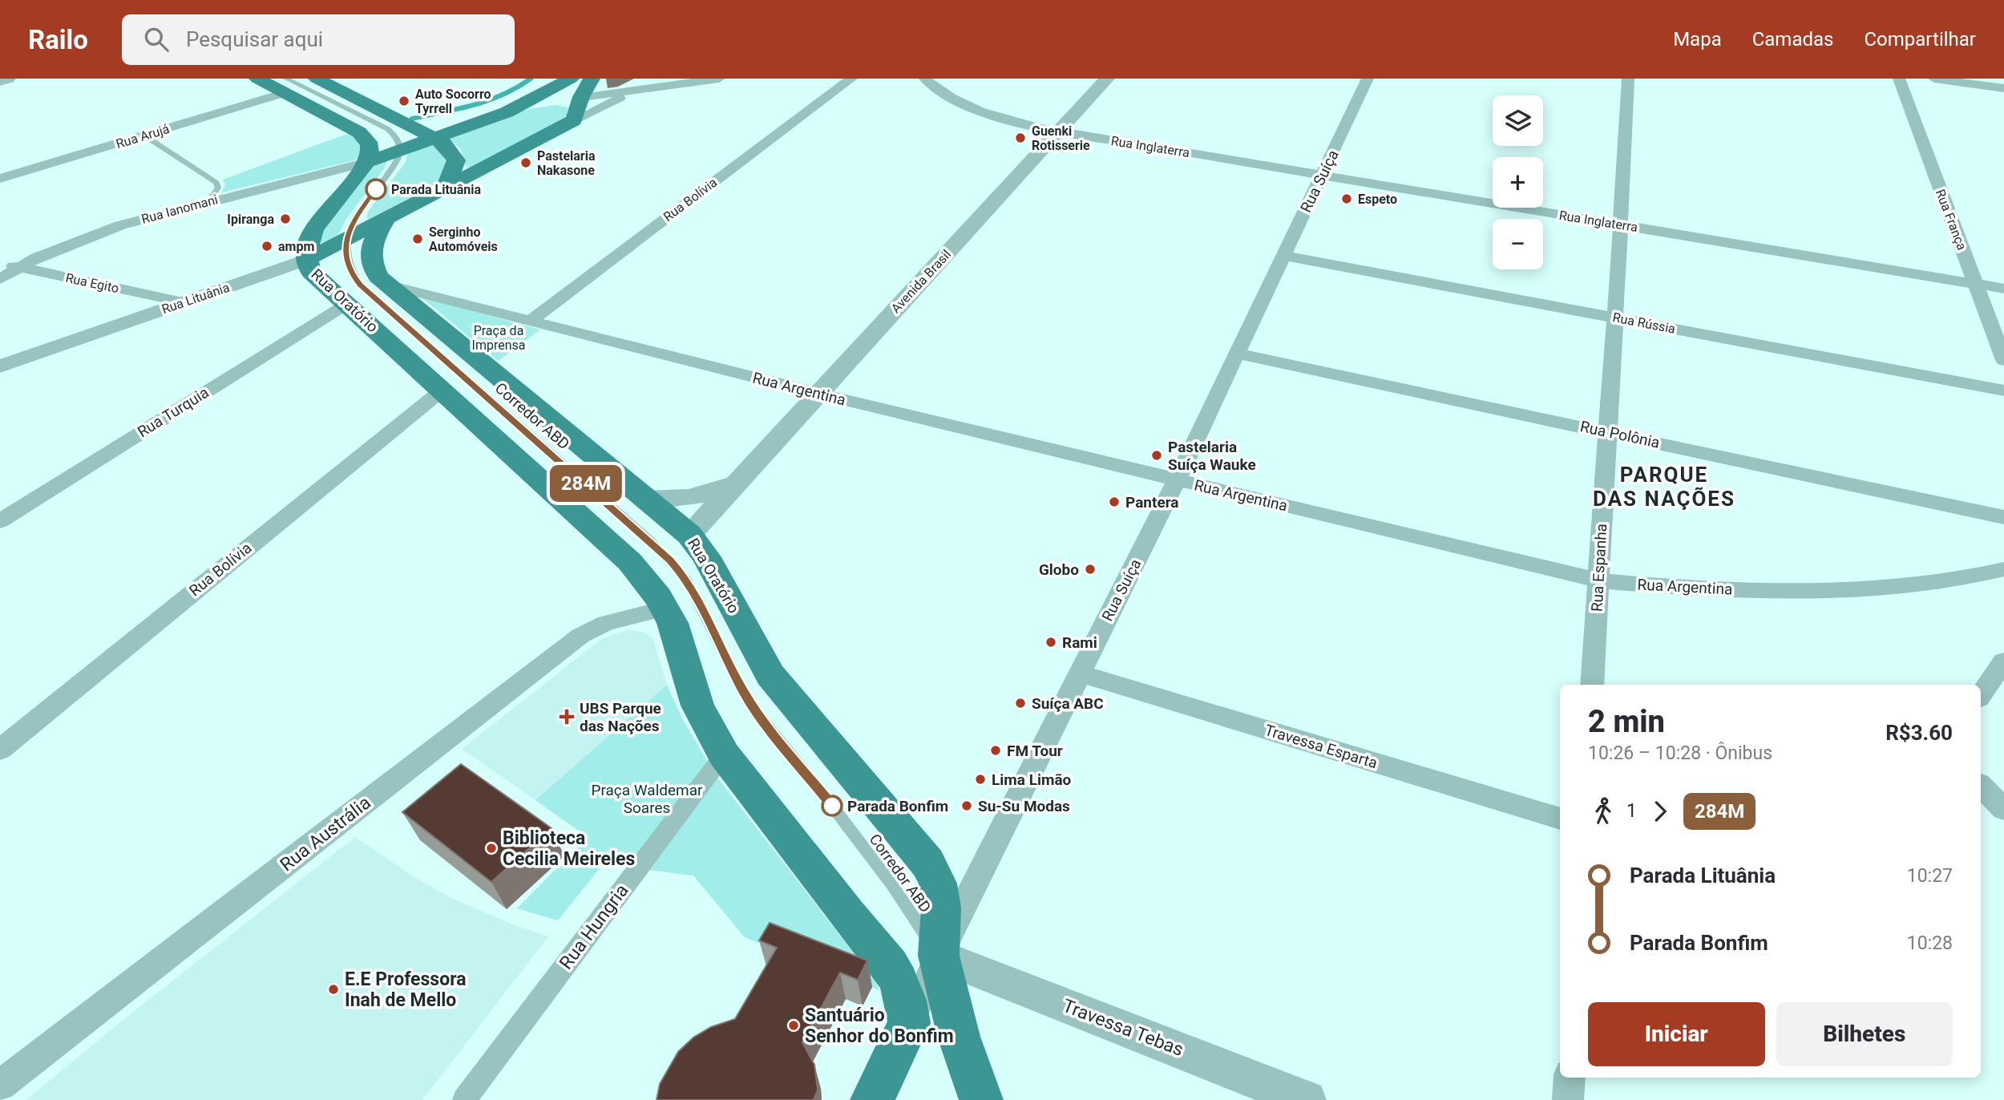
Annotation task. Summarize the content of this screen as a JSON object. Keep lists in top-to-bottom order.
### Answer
{
  "streets": {
    "main road": ["Rua Suíça", "Rua Lituânia", "Rua Oratório"],
    "street": [
      "Rua Arujá",
      "Rua Inglaterra",
      "Rua Bolívia",
      "Rua Ianomani",
      "Rua França",
      "Avenida Brasil",
      "Rua Egito",
      "Rua Rússia",
      "Rua Argentina",
      "Rua Turquia",
      "Rua Polônia",
      "Rua Espanha",
      "Travessa Esparta",
      "Rua Austrália",
      "Rua Hungria",
      "Travessa Tebas"
    ],
    "lane": ["Corredor ABD"]
  },
  "crossings": [
    ["Rua Inglaterra", "Rua Suíça"],
    ["Rua Inglaterra", "Rua França"],
    ["Rua Inglaterra", "Avenida Brasil"],
    ["Rua Inglaterra", "Rua Espanha"],
    ["Rua Suíça", "Rua Oratório"],
    ["Rua Suíça", "Rua Rússia"],
    ["Rua Suíça", "Rua Argentina"],
    ["Rua Suíça", "Corredor ABD"],
    ["Rua Suíça", "Rua Polônia"],
    ["Rua Suíça", "Travessa Esparta"],
    ["Rua Suíça", "Travessa Tebas"],
    ["Rua Bolívia", "Rua Oratório"],
    ["Rua Bolívia", "Rua Argentina"],
    ["Rua Ianomani", "Rua Egito"],
    ["Rua Ianomani", "Rua Oratório"],
    ["Avenida Brasil", "Rua Oratório"],
    ["Avenida Brasil", "Rua Argentina"],
    ["Rua Egito", "Rua Lituânia"],
    ["Rua Lituânia", "Rua Oratório"],
    ["Rua Lituânia", "Corredor ABD"],
    ["Rua Oratório", "Rua Argentina"],
    ["Rua Oratório", "Rua Turquia"],
    ["Rua Oratório", "Corredor ABD"],
    ["Rua Oratório", "Rua Austrália"],
    ["Rua Oratório", "Rua Hungria"],
    ["Rua Oratório", "Travessa Tebas"],
    ["Rua Rússia", "Rua Espanha"],
    ["Rua Argentina", "Rua Espanha"],
    ["Corredor ABD", "Travessa Tebas"],
    ["Rua Polônia", "Rua Espanha"]
  ],
  "districts": ["PARQUE DAS NAÇÕES"],
  "parks": ["Praça da Imprensa", "Praça Waldemar Soares"],
  "places": {
    "other": [
      "Auto Socorro Tyrrell",
      "Guenki Rotisserie",
      "Pastelaria Nakasone",
      "Parada Lituânia",
      "Espeto",
      "Ipiranga",
      "Serginho Automóveis",
      "ampm",
      "Pastelaria Suíça Wauke",
      "Pantera",
      "Globo",
      "Rami",
      "Suíça ABC",
      "FM Tour",
      "Lima Limão",
      "Parada Bonfim",
      "Su-Su Modas",
      "Biblioteca Cecilia Meireles",
      "E.E Professora Inah de Mello",
      "Santuário Senhor do Bonfim"
    ],
    "health": ["UBS Parque das Nações"]
  },
  "lines": ["bus line 284M"],
  "page": {
    "header": "Railo",
    "search": "Pesquisar aqui",
    "nav": ["Mapa", "Camadas", "Compartilhar"],
    "on_map": "284M",
    "map_buttons": ["+", "−"],
    "heading": ["2 min", "10:26 – 10:28 · Ônibus", "R$3.60"],
    "legs": ["1", "284M"],
    "list": [
      {
        "name": "Parada Lituânia",
        "value": "10:27"
      },
      {
        "name": "Parada Bonfim",
        "value": "10:28"
      }
    ],
    "buttons": ["Iniciar", "Bilhetes"]
  }
}
